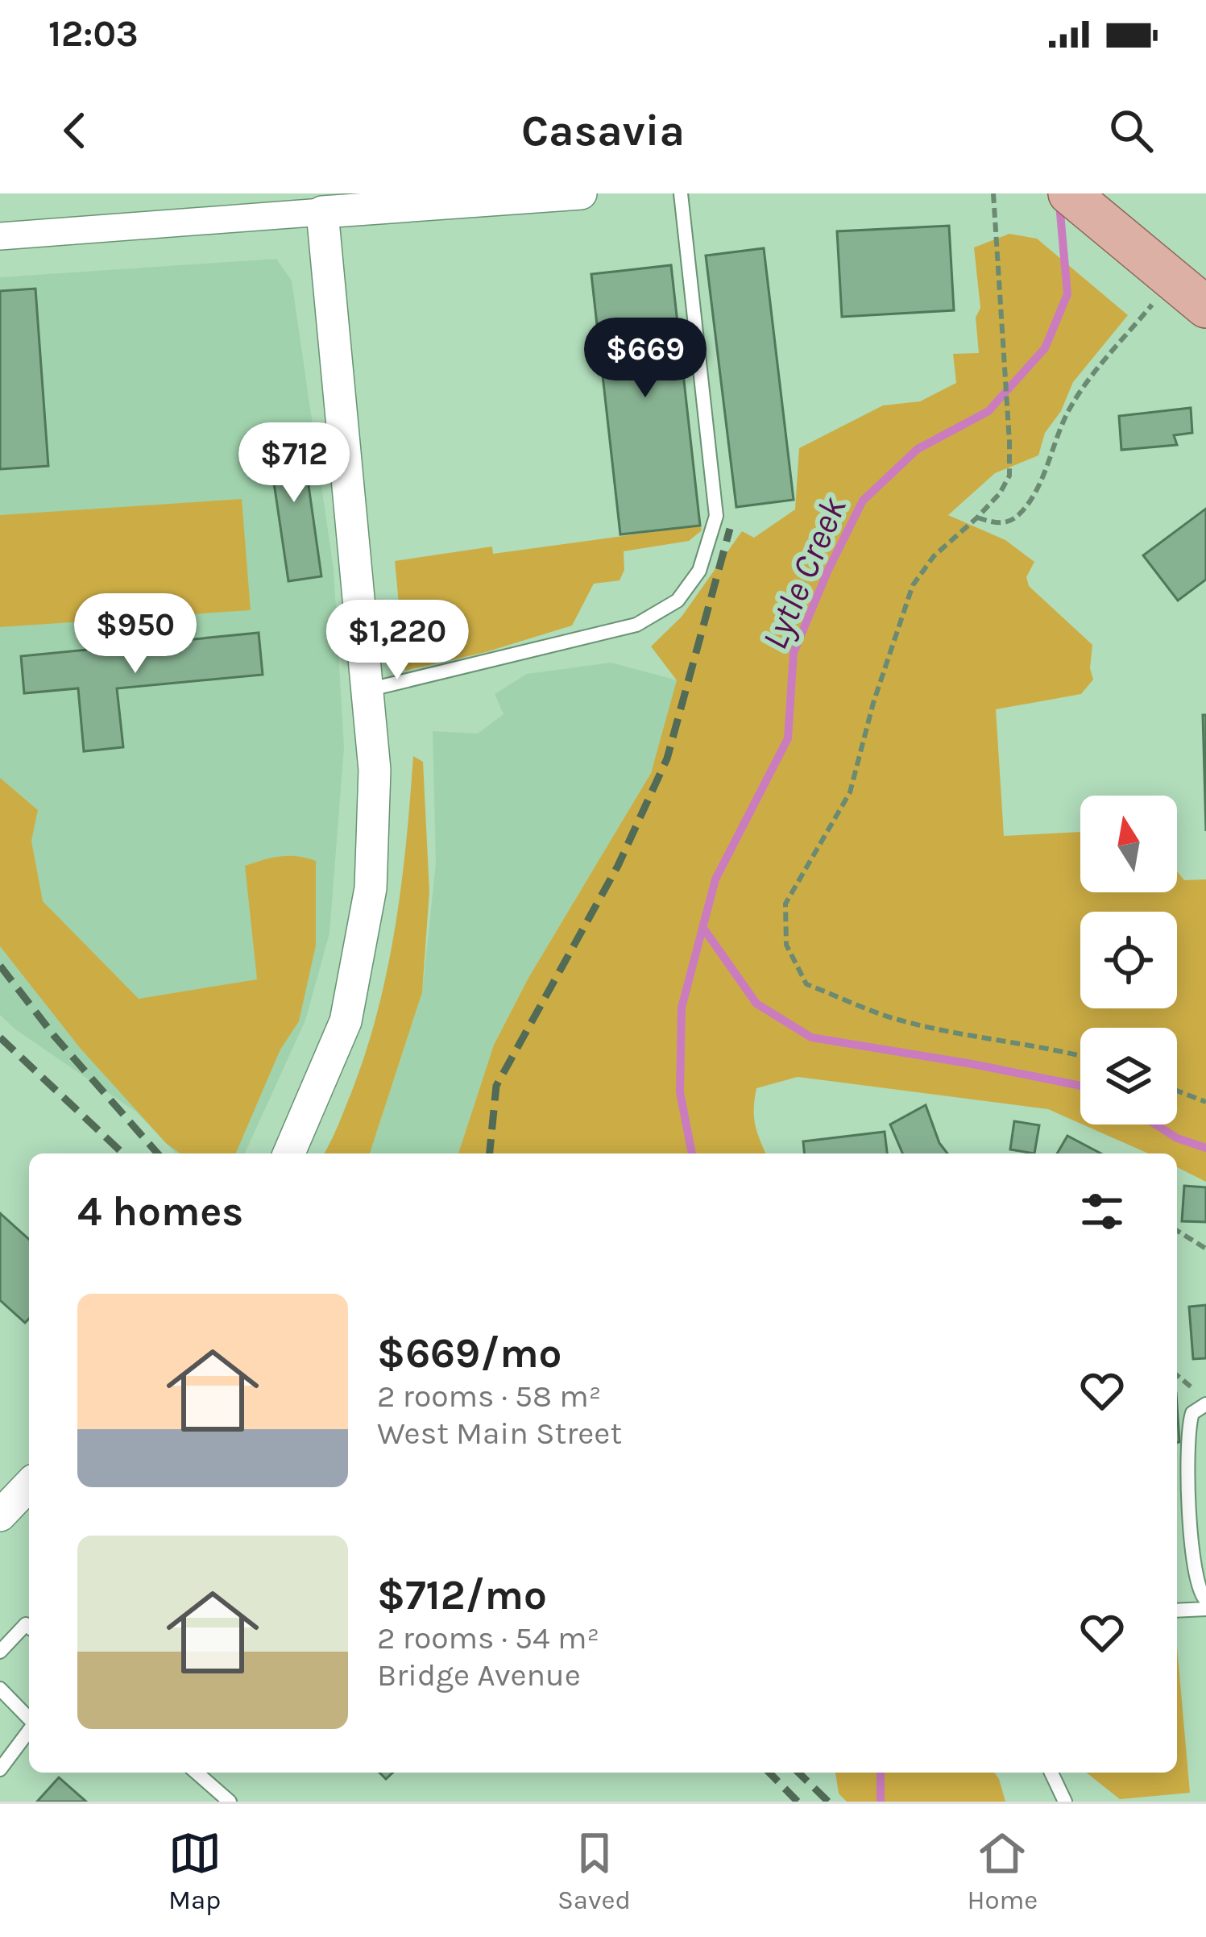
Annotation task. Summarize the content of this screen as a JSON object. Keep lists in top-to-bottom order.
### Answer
{
  "water": ["Lytle Creek"],
  "north": "top",
  "page": {
    "status": "12:03",
    "header": "Casavia",
    "price": [
      "$669",
      "$712",
      "$950",
      "$1,220"
    ],
    "heading": "4 homes",
    "list": [
      {
        "name": "$669/mo",
        "note": "2 rooms · 58 m² · West Main Street"
      },
      {
        "name": "$712/mo",
        "note": "2 rooms · 54 m² · Bridge Avenue"
      }
    ],
    "tabs": ["Map", "Saved", "Home"]
  }
}
